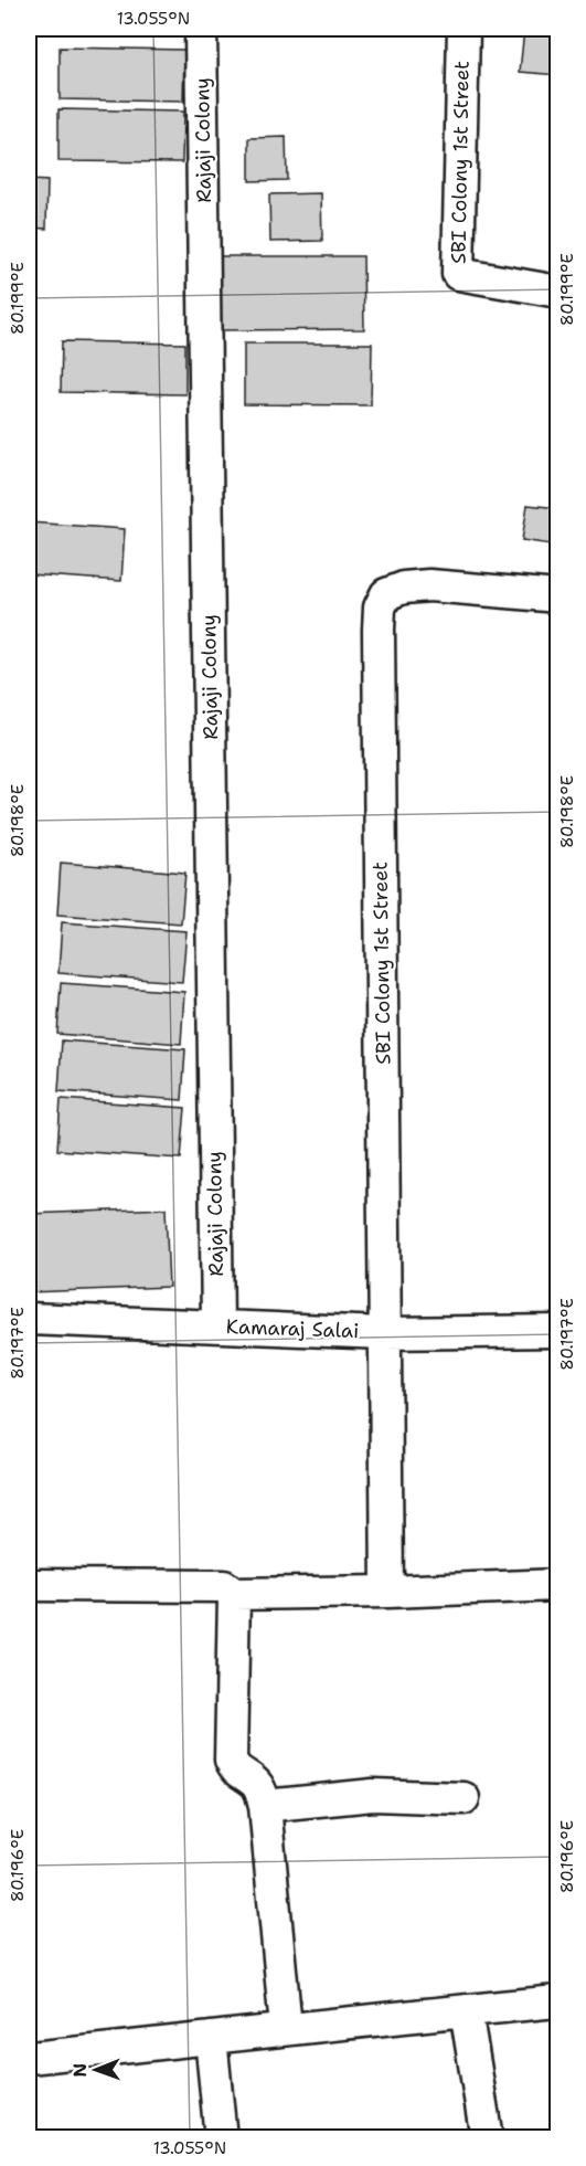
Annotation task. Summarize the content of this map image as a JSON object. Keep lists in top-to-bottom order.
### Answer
{
  "streets": {
    "street": ["Rajaji Colony", "SBI Colony 1st Street", "Kamaraj Salai"]
  },
  "crossings": [
    ["Rajaji Colony", "Kamaraj Salai"],
    ["SBI Colony 1st Street", "Kamaraj Salai"]
  ],
  "north": "left",
  "coordinates": [
    "13.055°N",
    "80.199°E",
    "80.198°E",
    "80.197°E",
    "80.196°E"
  ]
}
